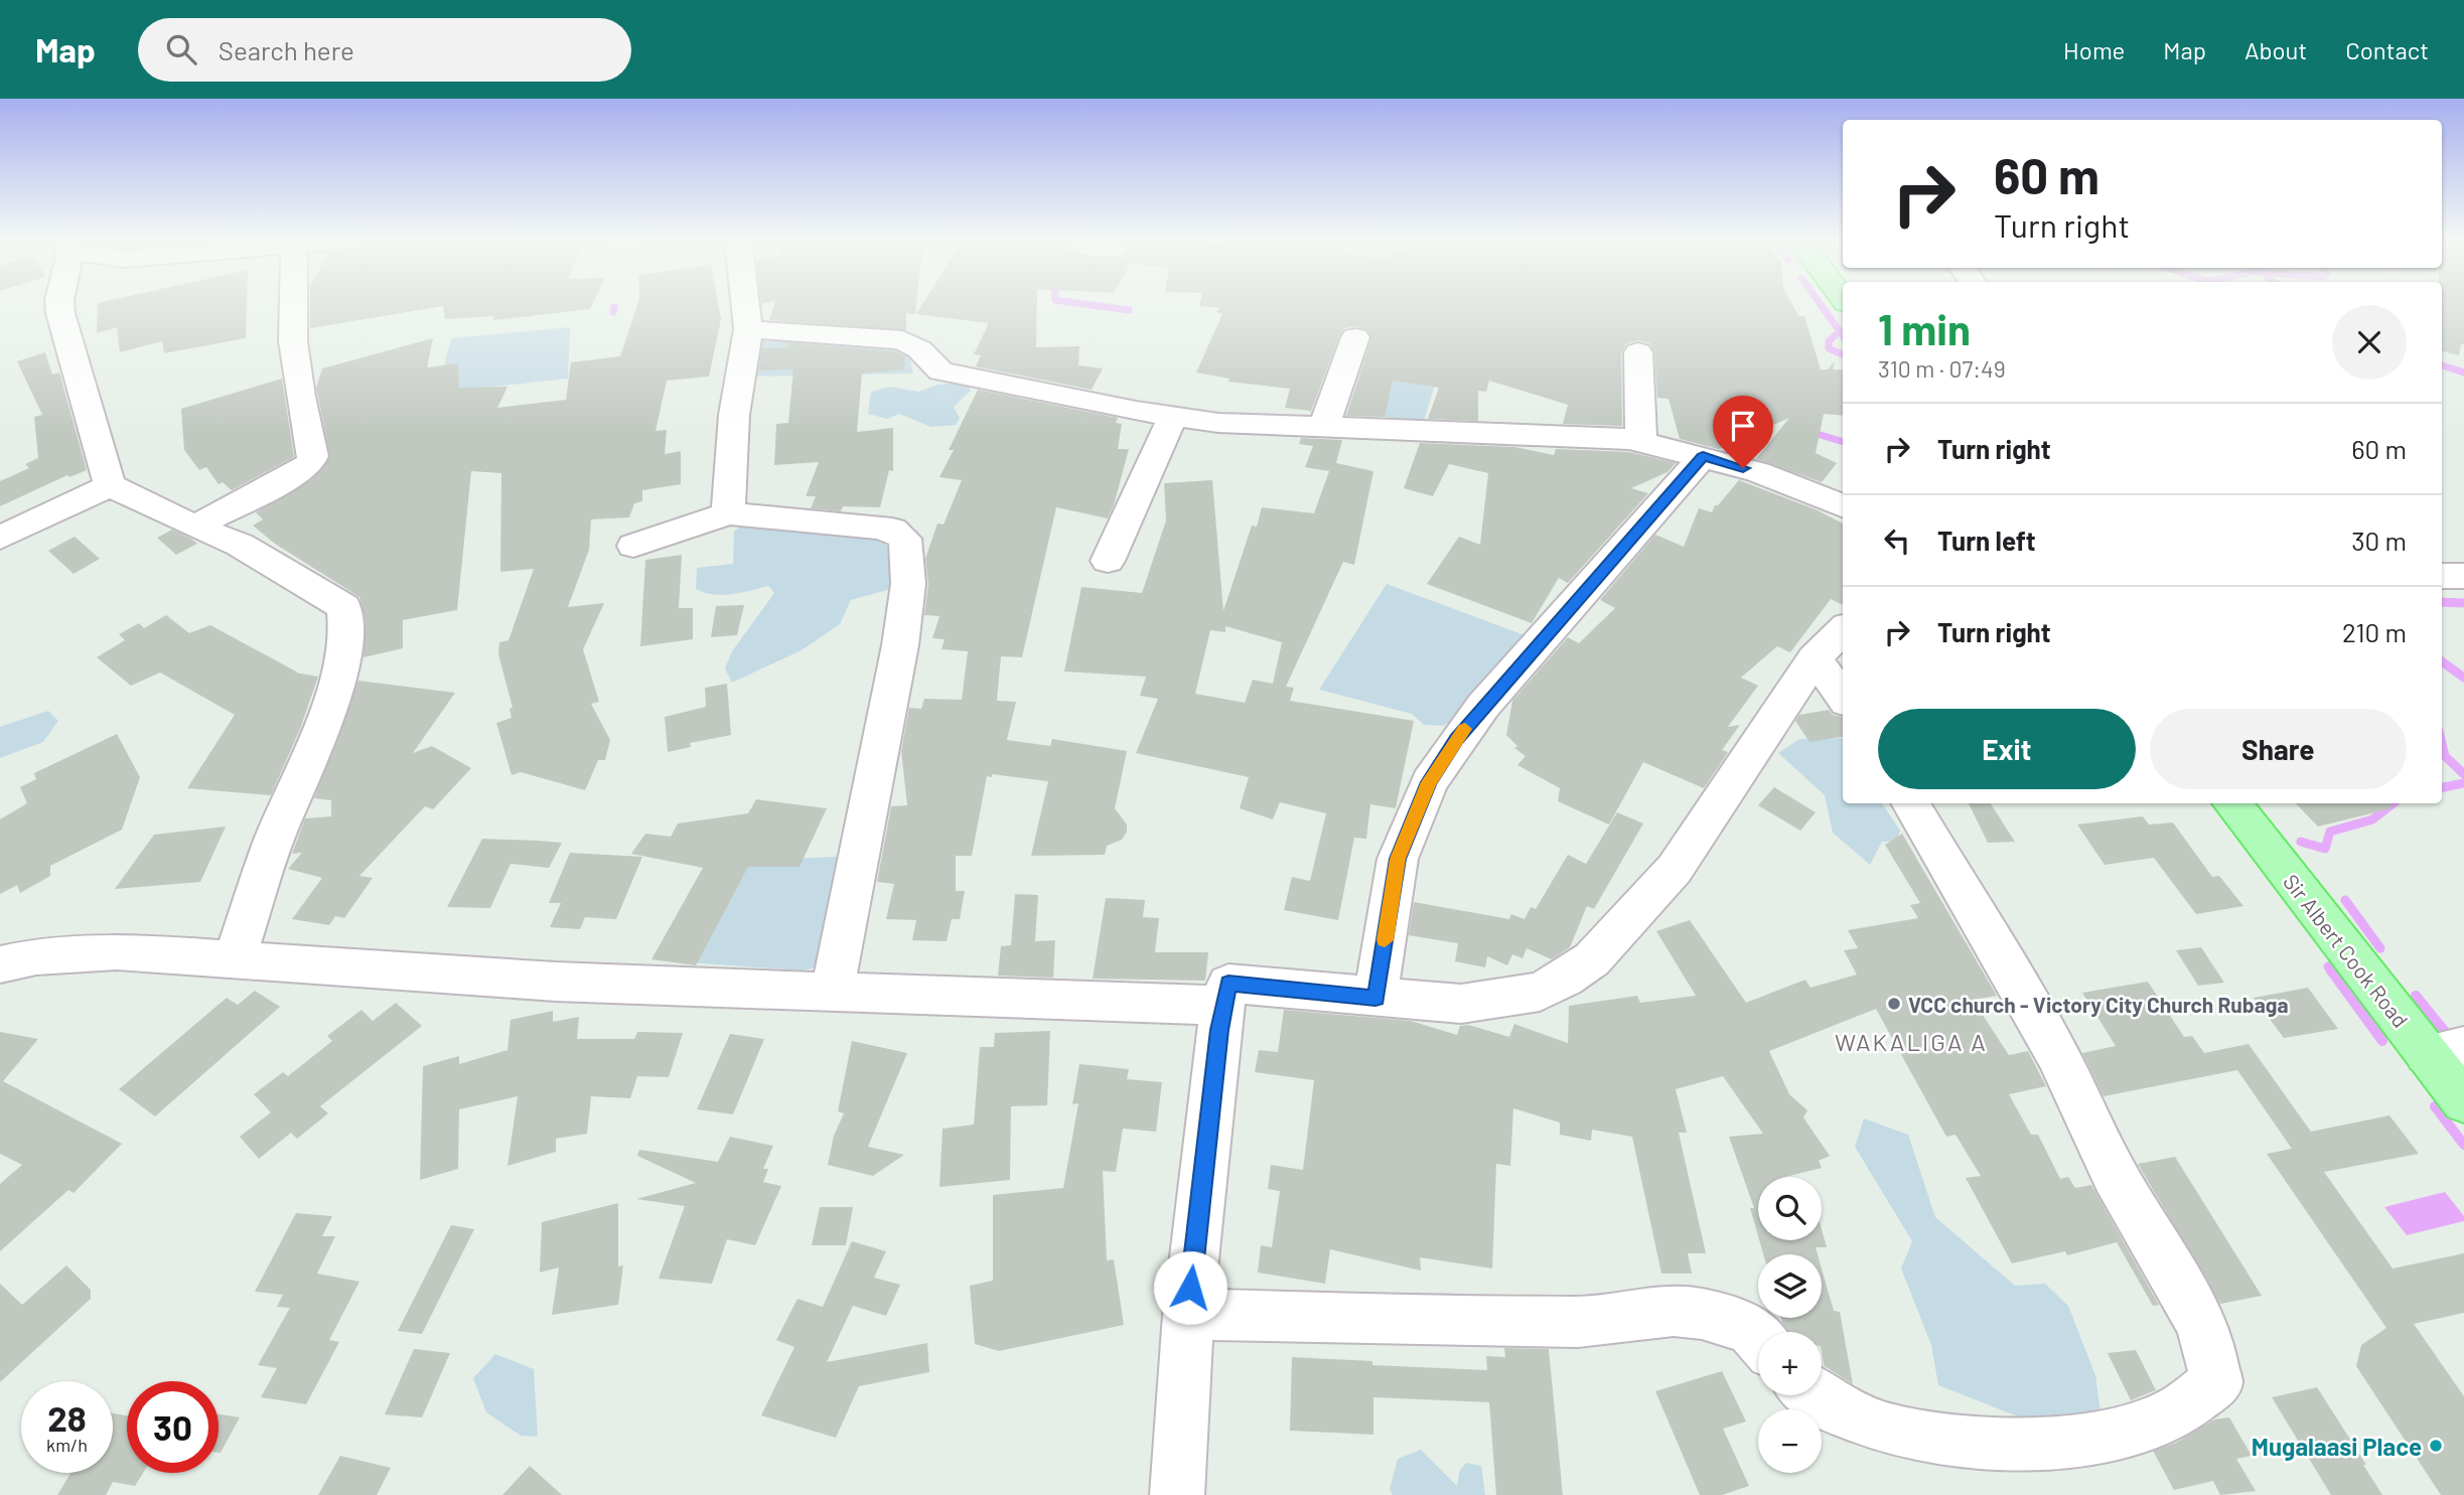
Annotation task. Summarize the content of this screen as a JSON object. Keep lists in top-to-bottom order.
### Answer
{
  "streets": {
    "main road": ["Sir Albert Cook Road"]
  },
  "districts": ["WAKALIGA A"],
  "places": ["VCC church - Victory City Church Rubaga", "Mugalaasi Place"],
  "page": {
    "header": "Map",
    "search": "Search here",
    "nav": [
      "Home",
      "Map",
      "About",
      "Contact"
    ],
    "turn": ["60 m", "Turn right"],
    "heading": ["1 min", "310 m · 07:49"],
    "list": [
      {
        "name": "Turn right",
        "value": "60 m"
      },
      {
        "name": "Turn left",
        "value": "30 m"
      },
      {
        "name": "Turn right",
        "value": "210 m"
      }
    ],
    "buttons": ["Exit", "Share"],
    "map_buttons": ["+", "−"],
    "speed": "28 km/h",
    "limit": "30"
  }
}
